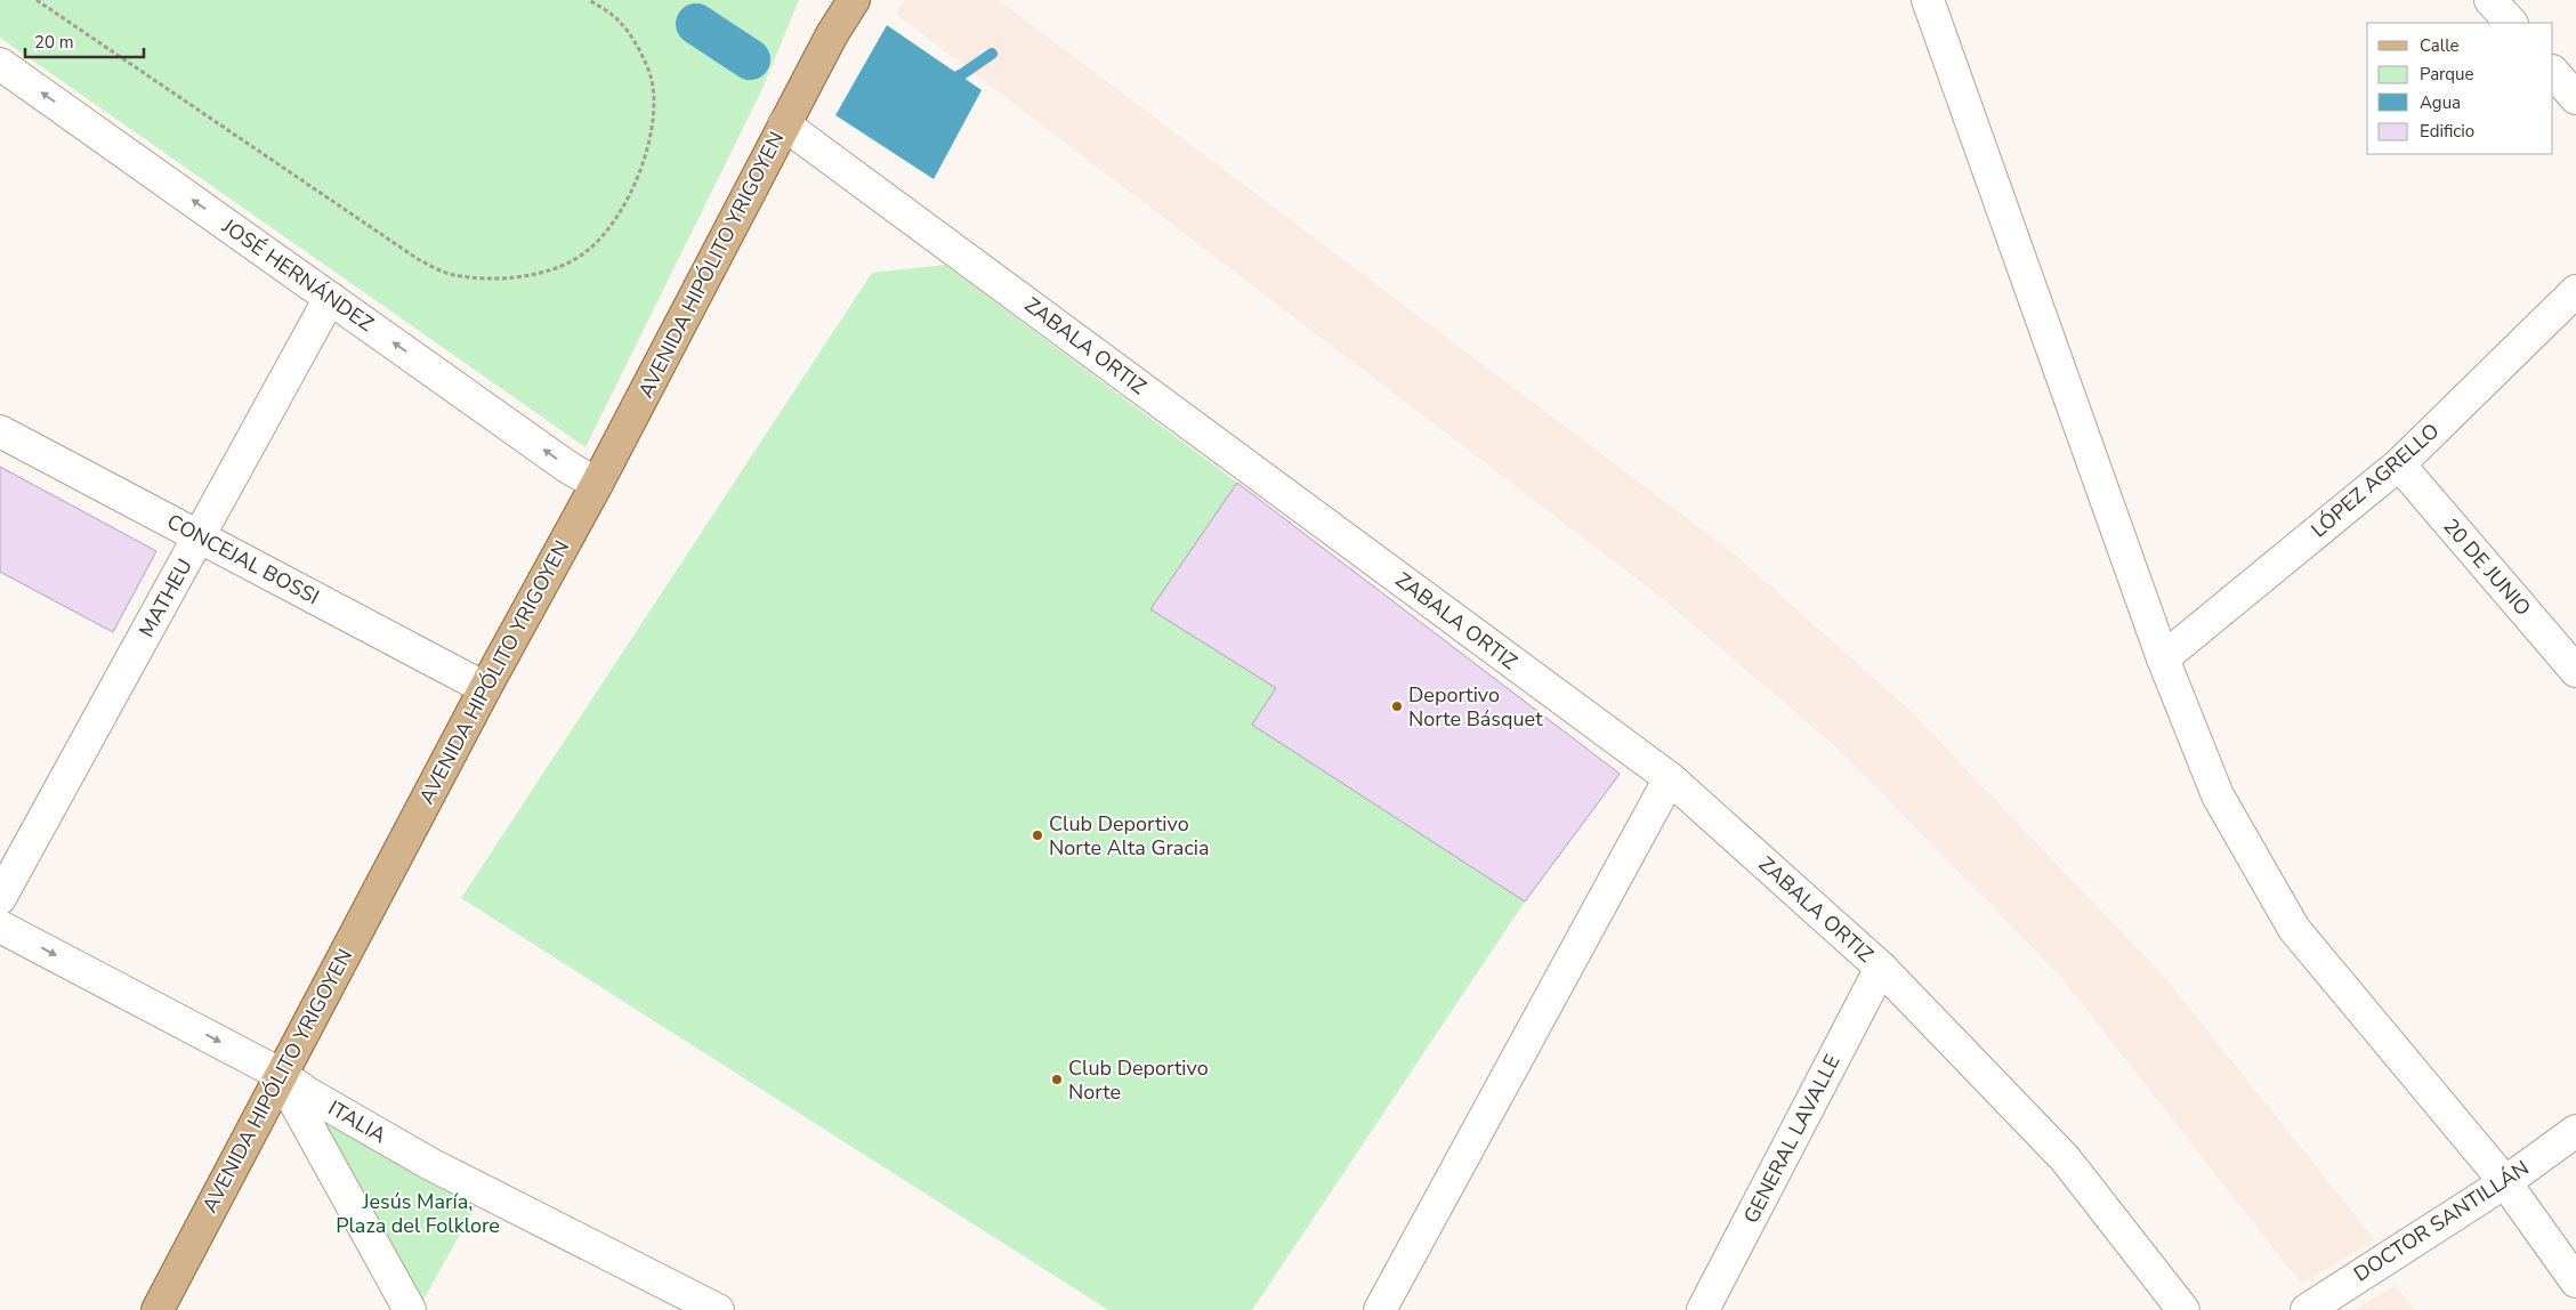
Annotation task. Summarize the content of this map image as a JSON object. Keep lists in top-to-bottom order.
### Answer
{
  "streets": {
    "main road": ["AVENIDA HIPÓLITO YRIGOYEN"],
    "street": [
      "JOSÉ HERNÁNDEZ",
      "ZABALA ORTIZ",
      "LÓPEZ AGRELLO",
      "CONCEJAL BOSSI",
      "20 DE JUNIO",
      "MATHEU",
      "ITALIA",
      "GENERAL LAVALLE",
      "DOCTOR SANTILLÁN"
    ]
  },
  "crossings": [
    ["AVENIDA HIPÓLITO YRIGOYEN", "JOSÉ HERNÁNDEZ"],
    ["AVENIDA HIPÓLITO YRIGOYEN", "ZABALA ORTIZ"],
    ["AVENIDA HIPÓLITO YRIGOYEN", "CONCEJAL BOSSI"],
    ["AVENIDA HIPÓLITO YRIGOYEN", "ITALIA"],
    ["JOSÉ HERNÁNDEZ", "MATHEU"],
    ["ZABALA ORTIZ", "GENERAL LAVALLE"],
    ["LÓPEZ AGRELLO", "20 DE JUNIO"],
    ["CONCEJAL BOSSI", "MATHEU"]
  ],
  "one_way": ["JOSÉ HERNÁNDEZ", "ITALIA"],
  "parks": ["Jesús María, Plaza del Folklore"],
  "places": ["Deportivo Norte Básquet", "Club Deportivo Norte Alta Gracia", "Club Deportivo Norte"],
  "legend": [
    "Calle",
    "Parque",
    "Agua",
    "Edificio"
  ],
  "scale_bar": "20 m"
}
